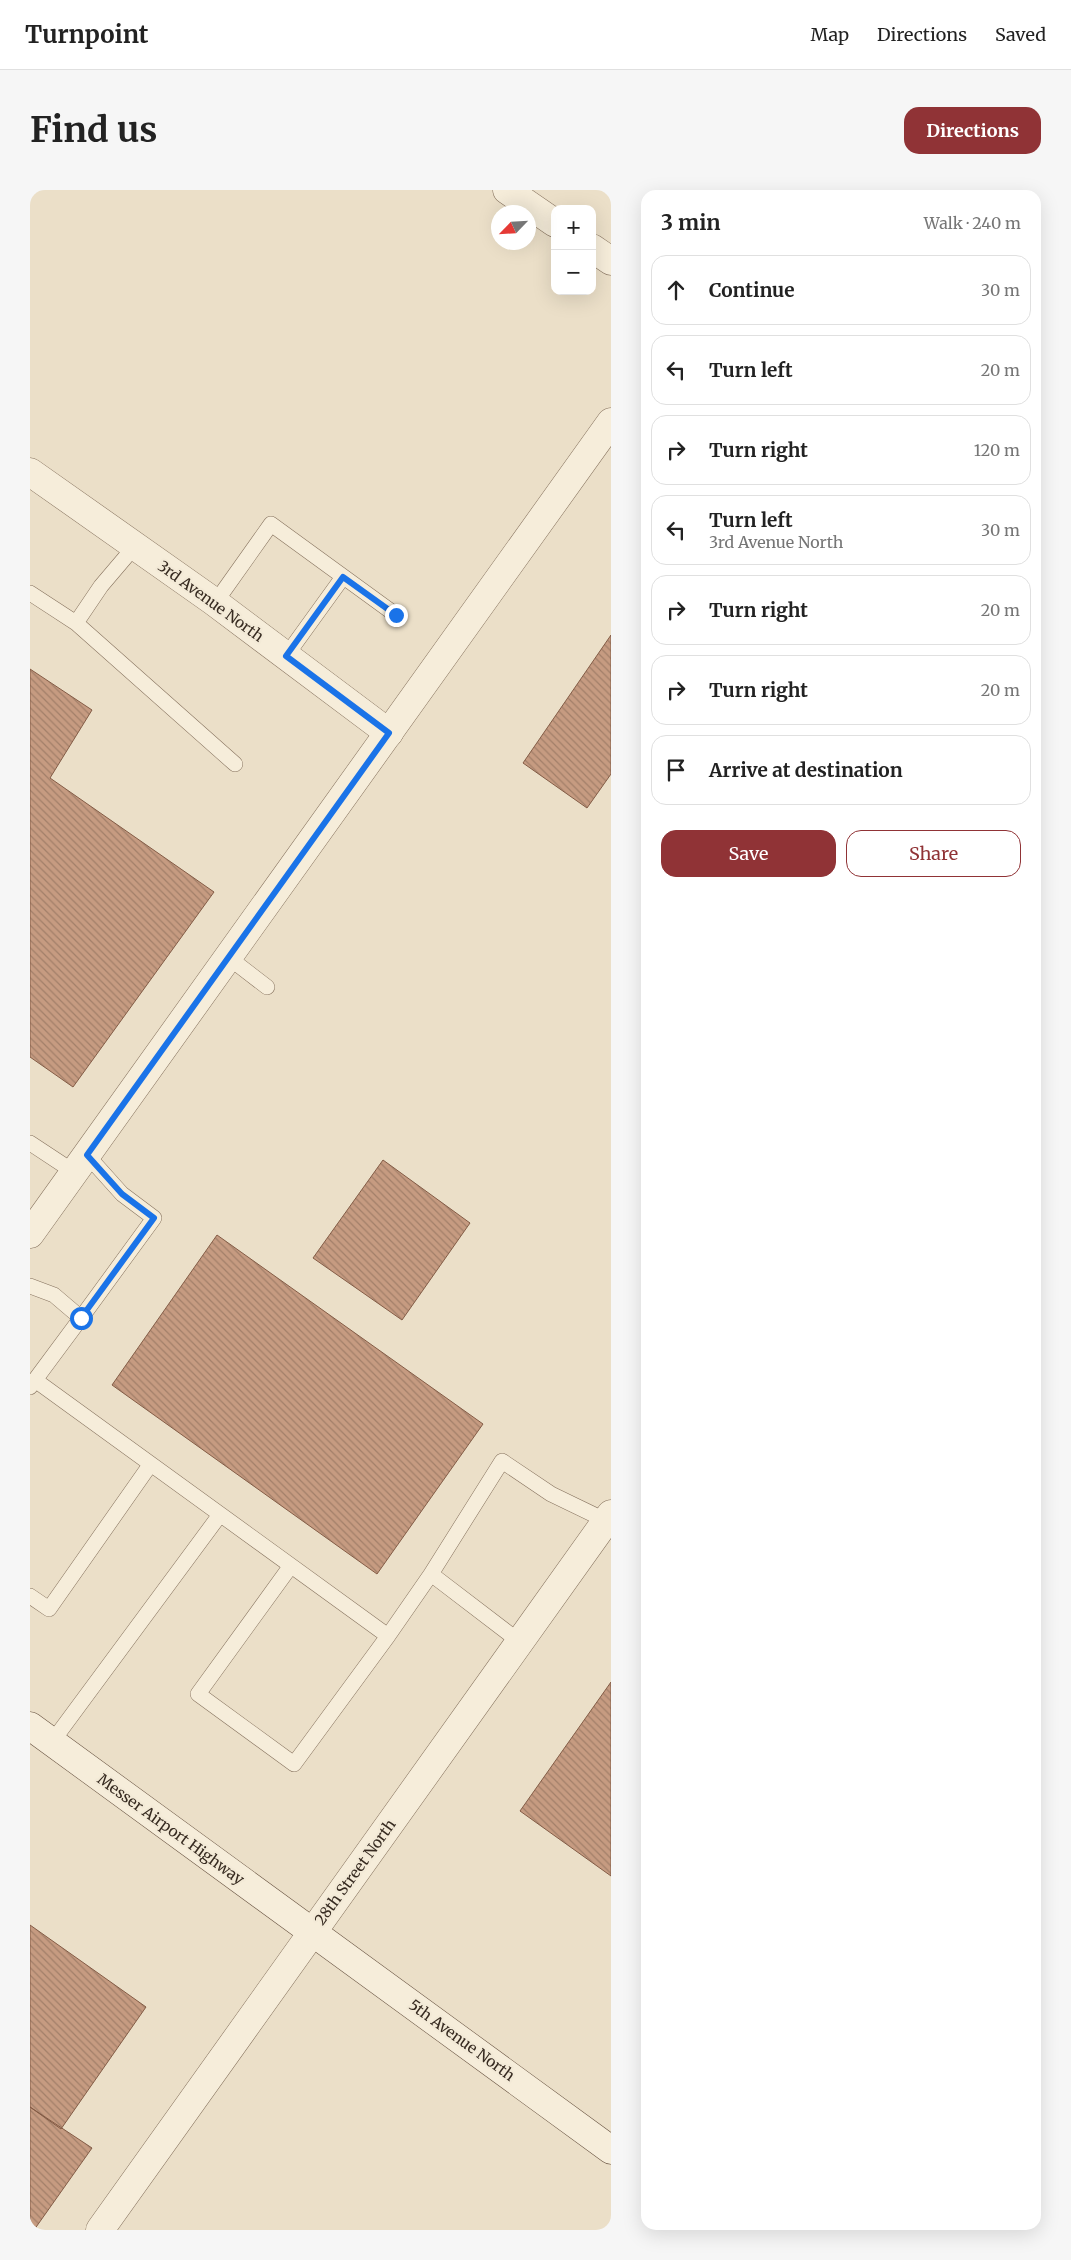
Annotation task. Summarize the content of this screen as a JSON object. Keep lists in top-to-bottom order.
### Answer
{
  "streets": {
    "street": [
      "3rd Avenue North",
      "Messer Airport Highway",
      "28th Street North",
      "5th Avenue North"
    ]
  },
  "crossings": [
    ["Messer Airport Highway", "28th Street North"],
    ["Messer Airport Highway", "5th Avenue North"],
    ["28th Street North", "5th Avenue North"]
  ],
  "north": "bottom left",
  "page": {
    "header": "Turnpoint",
    "nav": ["Map", "Directions", "Saved"],
    "buttons": [
      "Directions",
      ["Save", "Share"]
    ],
    "title": "Find us",
    "heading": ["3 min", "Walk · 240 m"],
    "map_buttons": ["+", "−"],
    "list": [
      ["Continue", "30 m"],
      ["Turn left", "20 m"],
      ["Turn right", "120 m"],
      ["Turn left", "3rd Avenue North", "30 m"],
      ["Turn right", "20 m"],
      ["Turn right", "20 m"],
      "Arrive at destination"
    ]
  }
}
